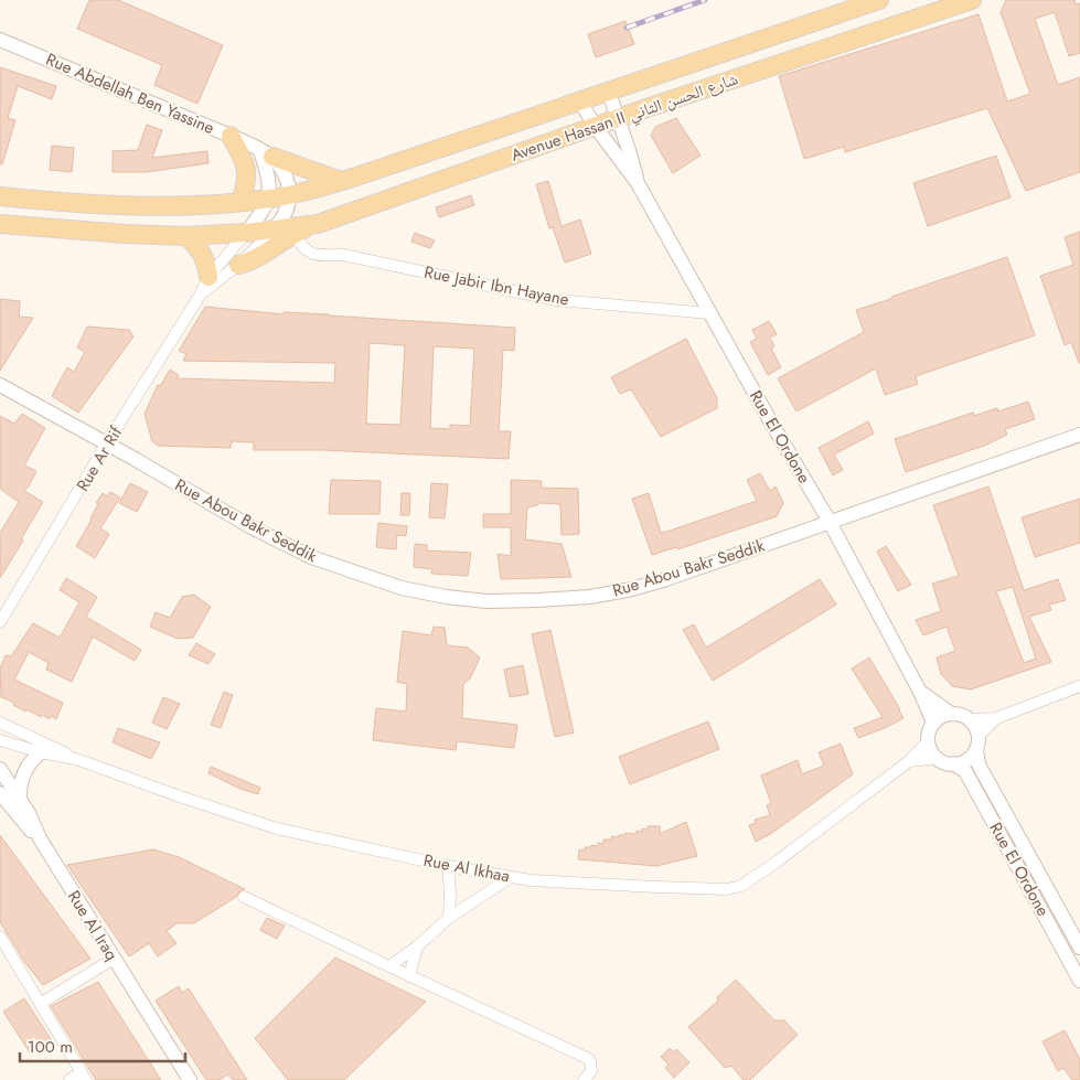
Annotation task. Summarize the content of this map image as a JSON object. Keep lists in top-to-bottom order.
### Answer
{
  "streets": {
    "main road": ["Avenue Hassan II شارع الحسن الثاني"],
    "street": [
      "Rue Abdellah Ben Yassine",
      "Rue Jabir Ibn Hayane",
      "Rue El Ordone",
      "Rue Ar Rif",
      "Rue Abou Bakr Seddik",
      "Rue Al Ikhaa",
      "Rue Al Iraq"
    ]
  },
  "crossings": [
    ["Avenue Hassan II شارع الحسن الثاني", "Rue El Ordone"],
    ["Avenue Hassan II شارع الحسن الثاني", "Rue Ar Rif"],
    ["Rue Jabir Ibn Hayane", "Rue El Ordone"],
    ["Rue El Ordone", "Rue Abou Bakr Seddik"],
    ["Rue El Ordone", "Rue Al Ikhaa"],
    ["Rue Ar Rif", "Rue Abou Bakr Seddik"]
  ],
  "scale_bar": "100 m"
}
